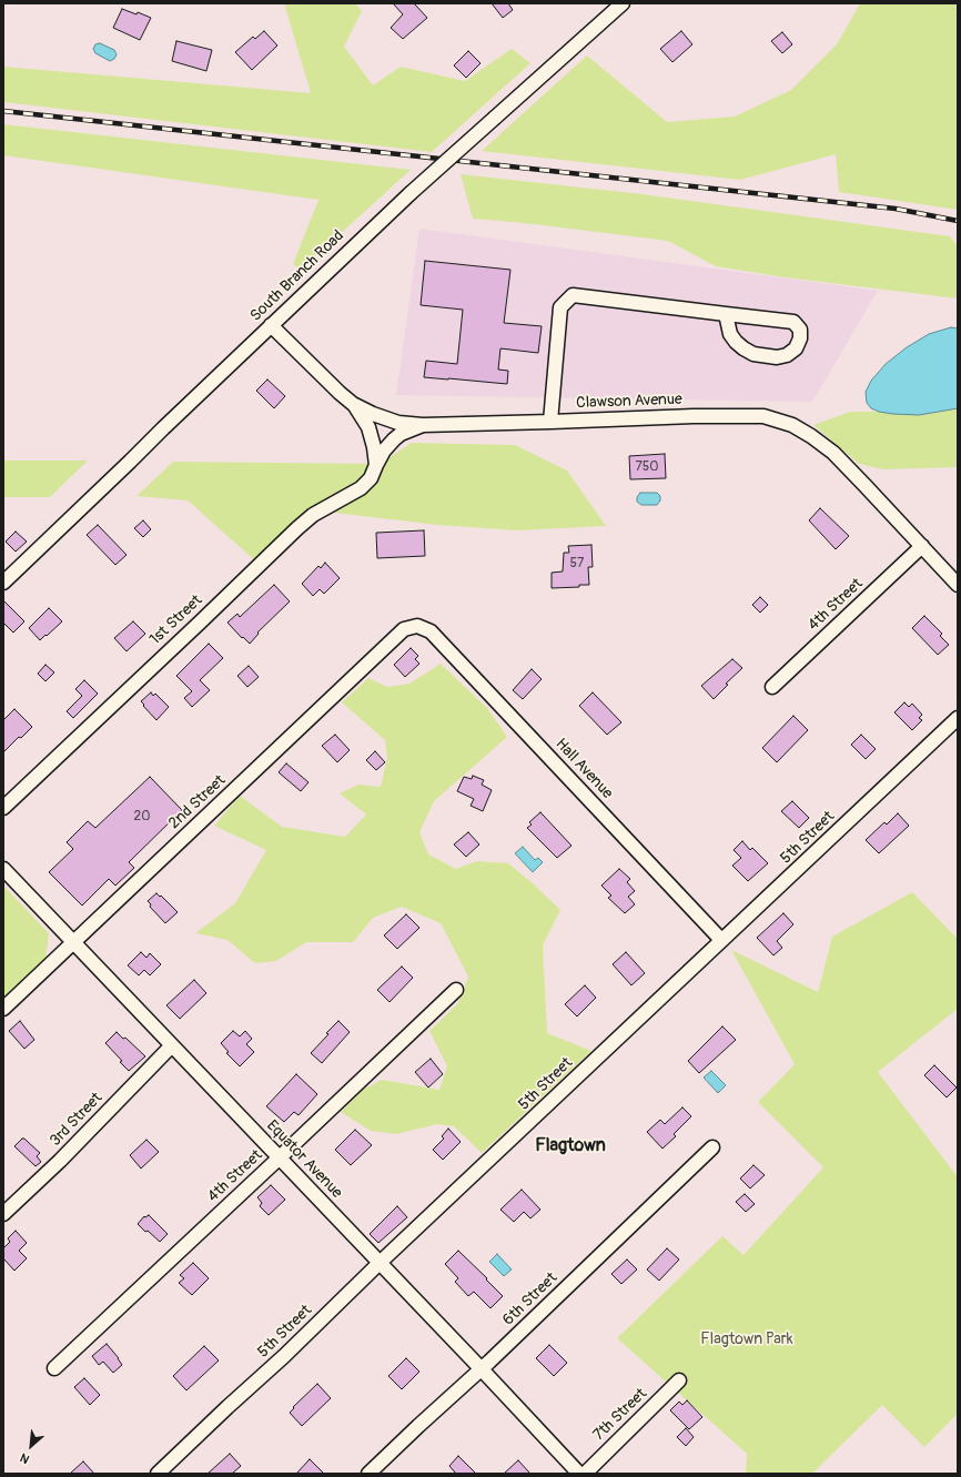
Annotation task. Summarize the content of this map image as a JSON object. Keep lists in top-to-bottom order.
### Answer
{
  "streets": {
    "street": [
      "South Branch Road",
      "Clawson Avenue",
      "4th Street",
      "1st Street",
      "Hall Avenue",
      "2nd Street",
      "5th Street",
      "3rd Street",
      "Equator Avenue",
      "6th Street",
      "7th Street"
    ]
  },
  "crossings": [
    ["South Branch Road", "Clawson Avenue"],
    ["Clawson Avenue", "4th Street"],
    ["Clawson Avenue", "1st Street"],
    ["4th Street", "Equator Avenue"],
    ["Hall Avenue", "2nd Street"],
    ["Hall Avenue", "5th Street"],
    ["2nd Street", "Equator Avenue"],
    ["5th Street", "Equator Avenue"],
    ["3rd Street", "Equator Avenue"],
    ["Equator Avenue", "6th Street"]
  ],
  "districts": ["Flagtown"],
  "parks": ["Flagtown Park"],
  "house_numbers": ["750", "57", "20"],
  "north": "bottom left"
}
